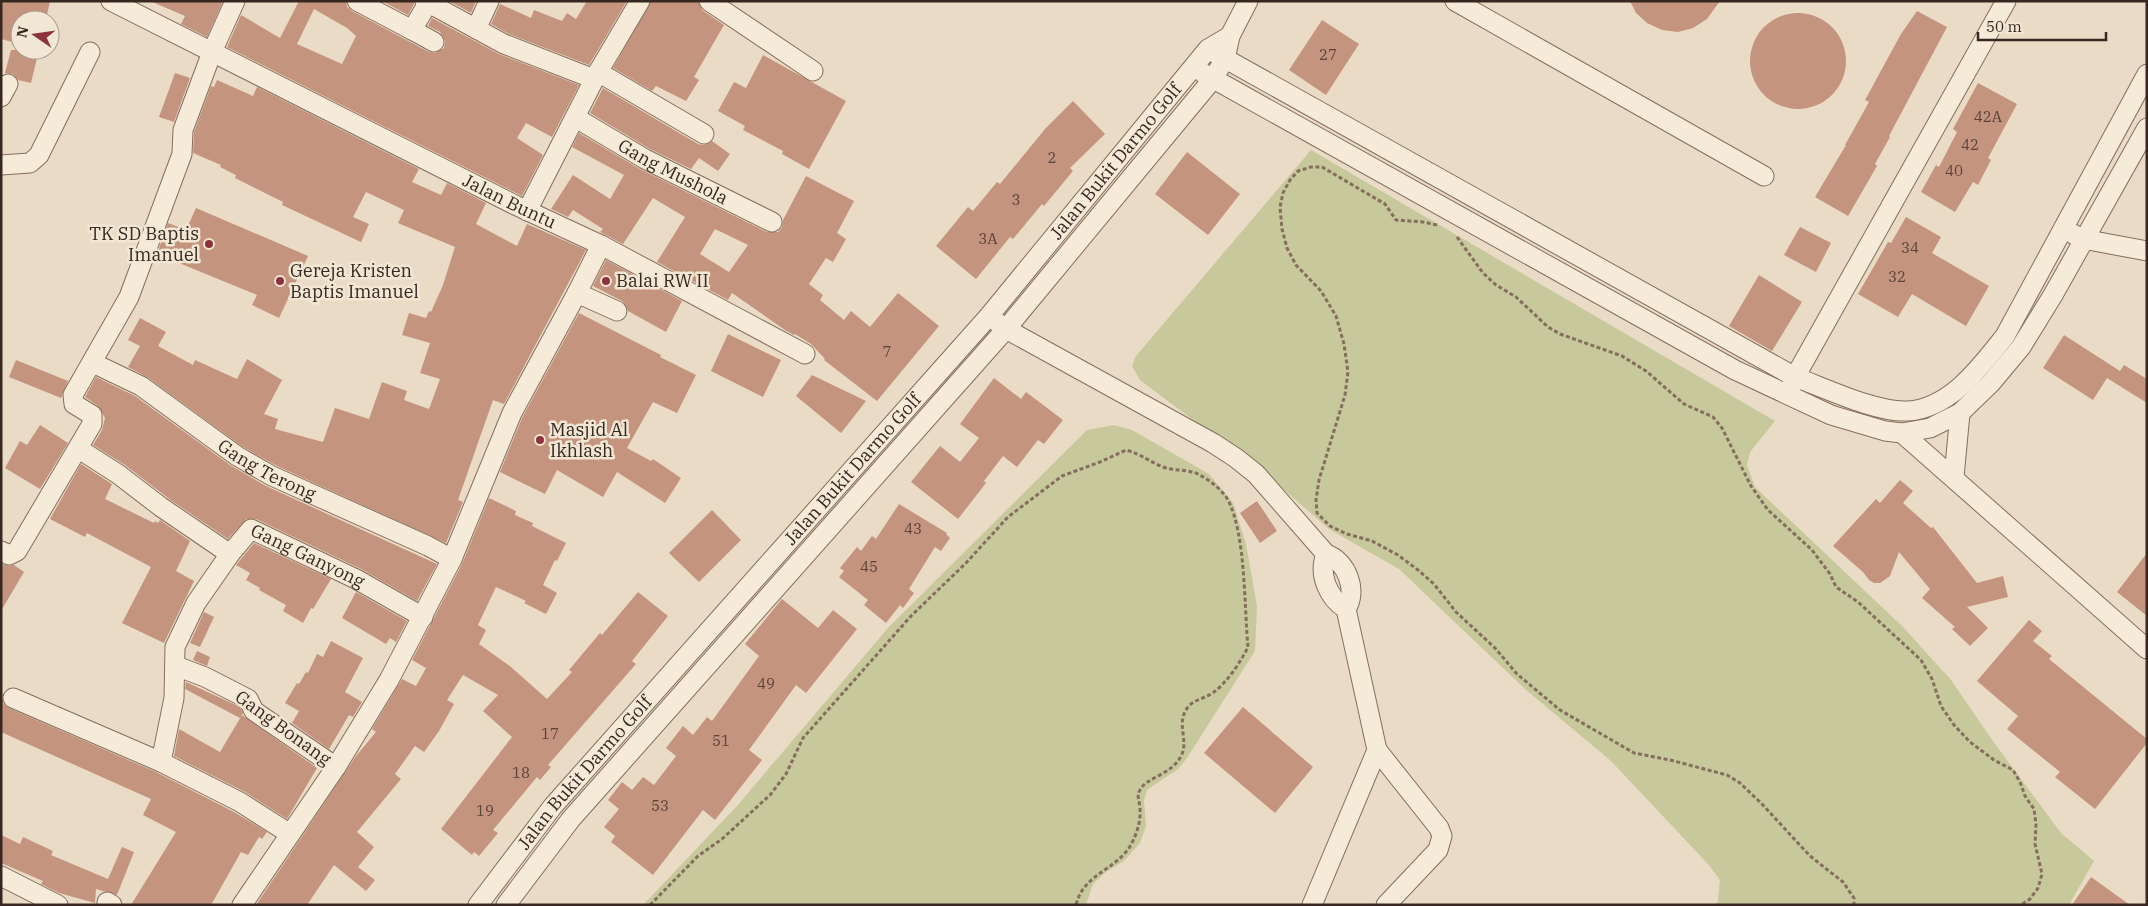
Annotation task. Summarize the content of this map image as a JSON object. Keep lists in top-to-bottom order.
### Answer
{
  "streets": {
    "street": [
      "Jalan Bukit Darmo Golf",
      "Gang Mushola",
      "Jalan Buntu",
      "Gang Terong",
      "Gang Ganyong",
      "Gang Bonang"
    ]
  },
  "places": [
    "TK SD Baptis Imanuel",
    "Gereja Kristen Baptis Imanuel",
    "Balai RW II",
    "Masjid Al Ikhlash"
  ],
  "house_numbers": [
    "27",
    "42A",
    "42",
    "2",
    "40",
    "3",
    "3A",
    "34",
    "32",
    "7",
    "43",
    "45",
    "49",
    "17",
    "51",
    "18",
    "53",
    "19"
  ],
  "scale_bar": "50 m",
  "north": "left"
}
